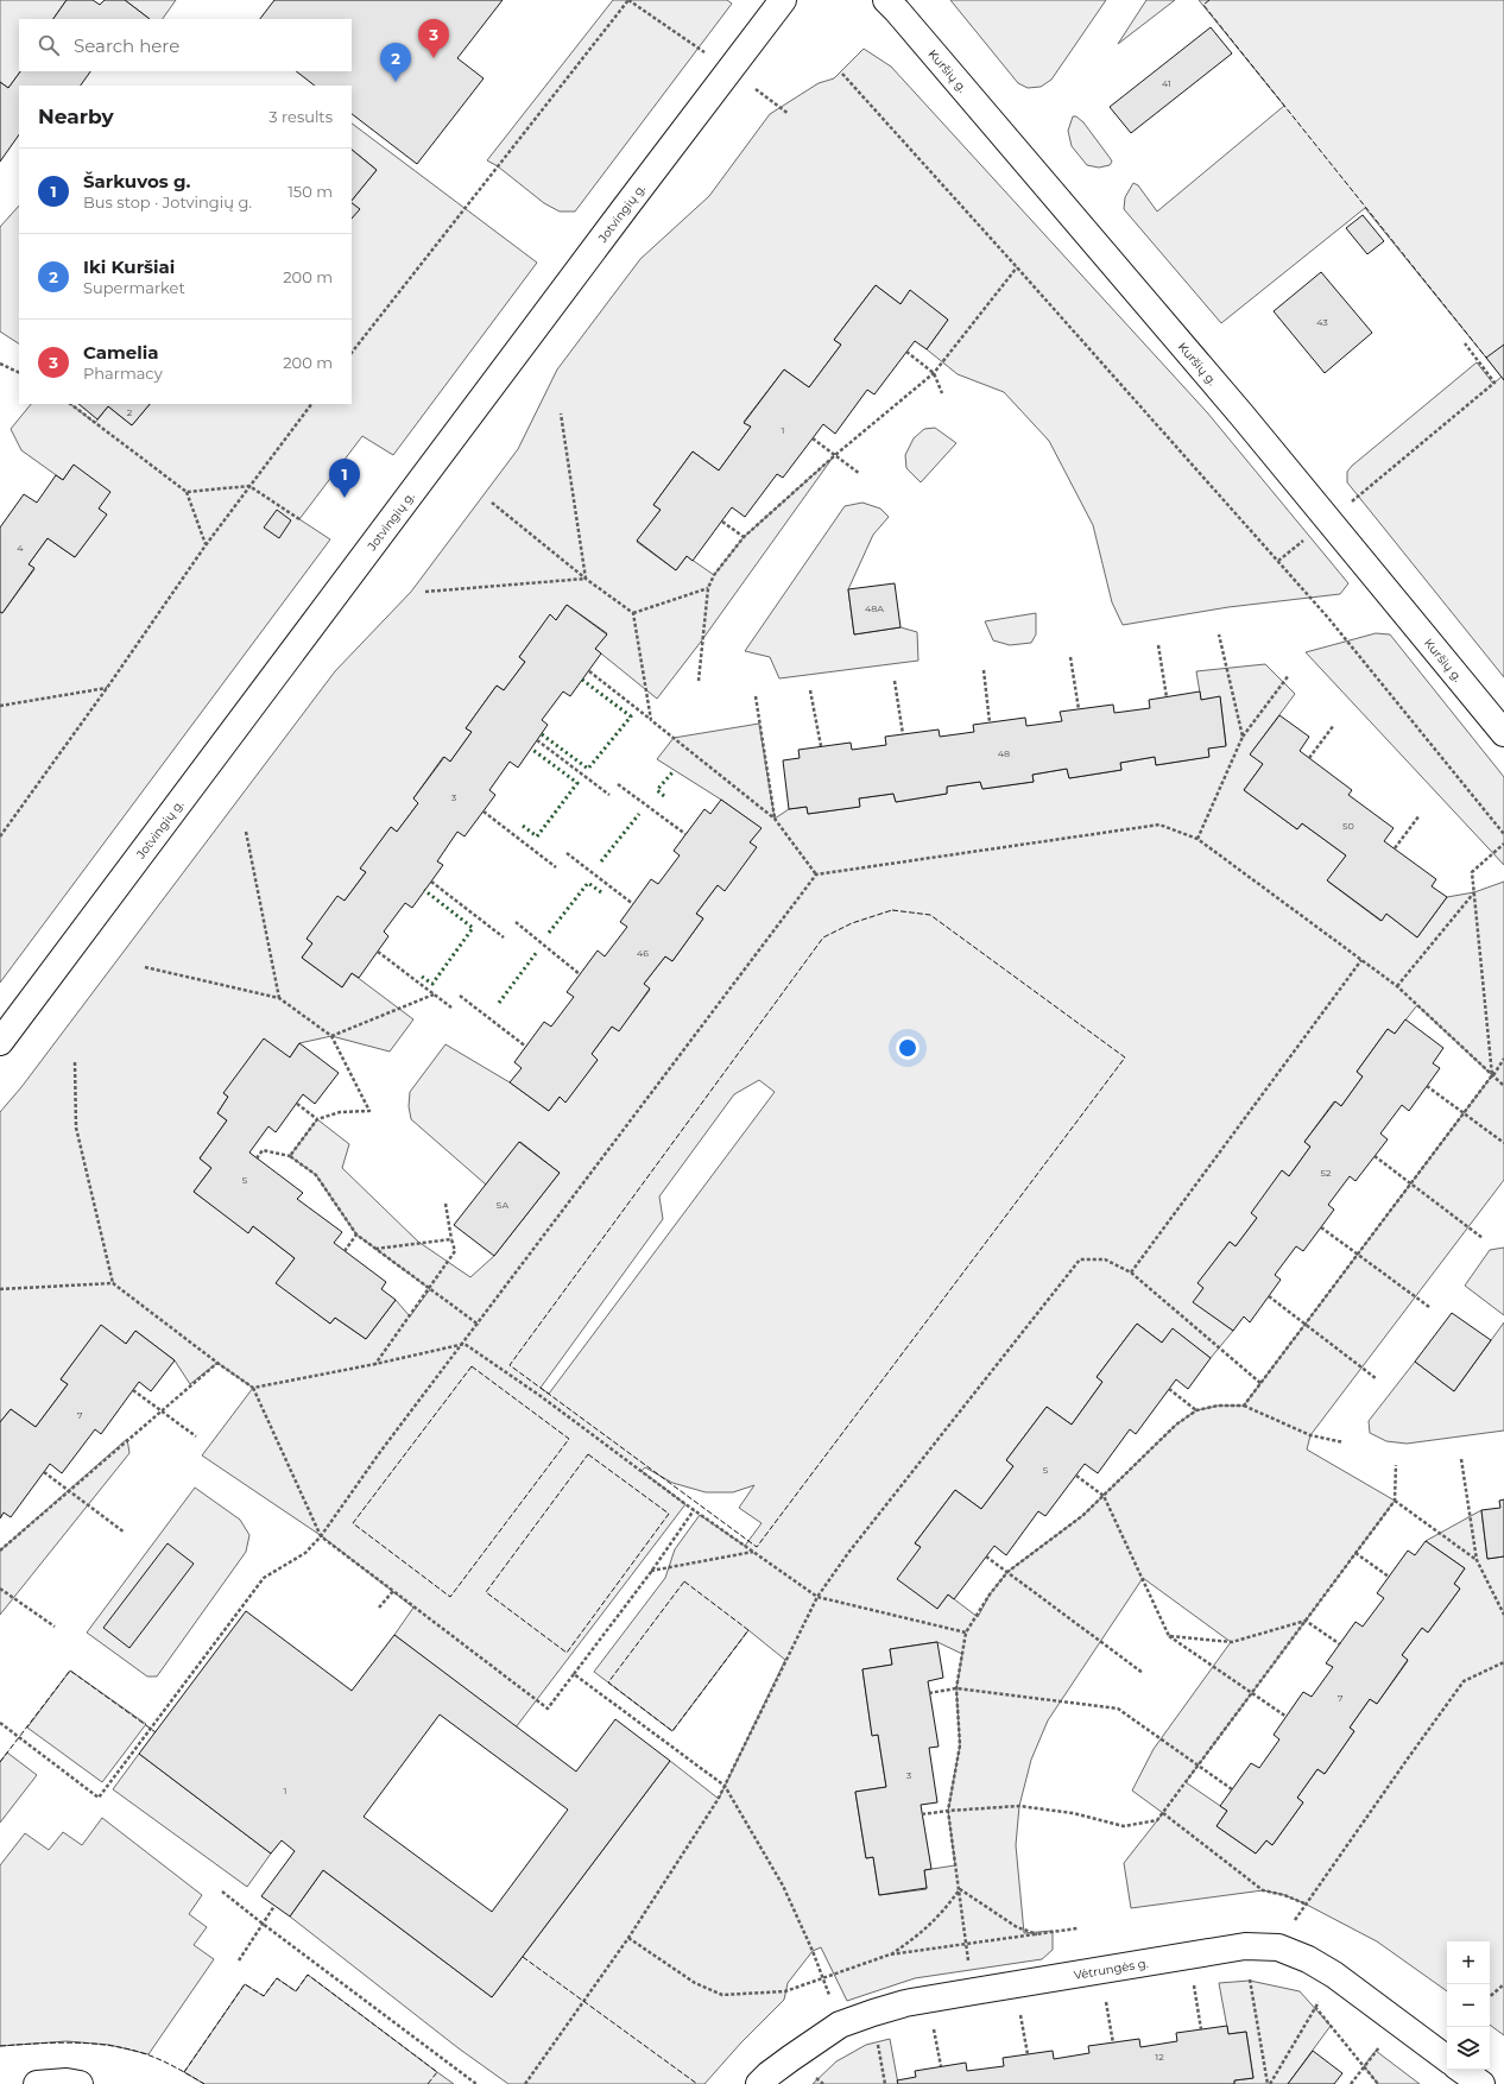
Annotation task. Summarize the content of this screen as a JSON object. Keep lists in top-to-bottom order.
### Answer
{
  "streets": {
    "street": ["Kuršių g.", "Jotvingių g.", "Vėtrungės g."]
  },
  "house_numbers": [
    "41",
    "43",
    "2",
    "1",
    "4",
    "48A",
    "48",
    "3",
    "50",
    "46",
    "52",
    "5",
    "5A",
    "7",
    "5",
    "7",
    "3",
    "1",
    "12"
  ],
  "page": {
    "pins": ["3", "2", "1"],
    "search": "Search here",
    "heading": ["Nearby", "3 results"],
    "list": [
      {
        "mark": "1",
        "name": "Šarkuvos g.",
        "note": "Bus stop · Jotvingių g.",
        "value": "150 m"
      },
      {
        "mark": "2",
        "name": "Iki Kuršiai",
        "note": "Supermarket",
        "value": "200 m"
      },
      {
        "mark": "3",
        "name": "Camelia",
        "note": "Pharmacy",
        "value": "200 m"
      }
    ],
    "map_buttons": ["+", "−"]
  }
}
